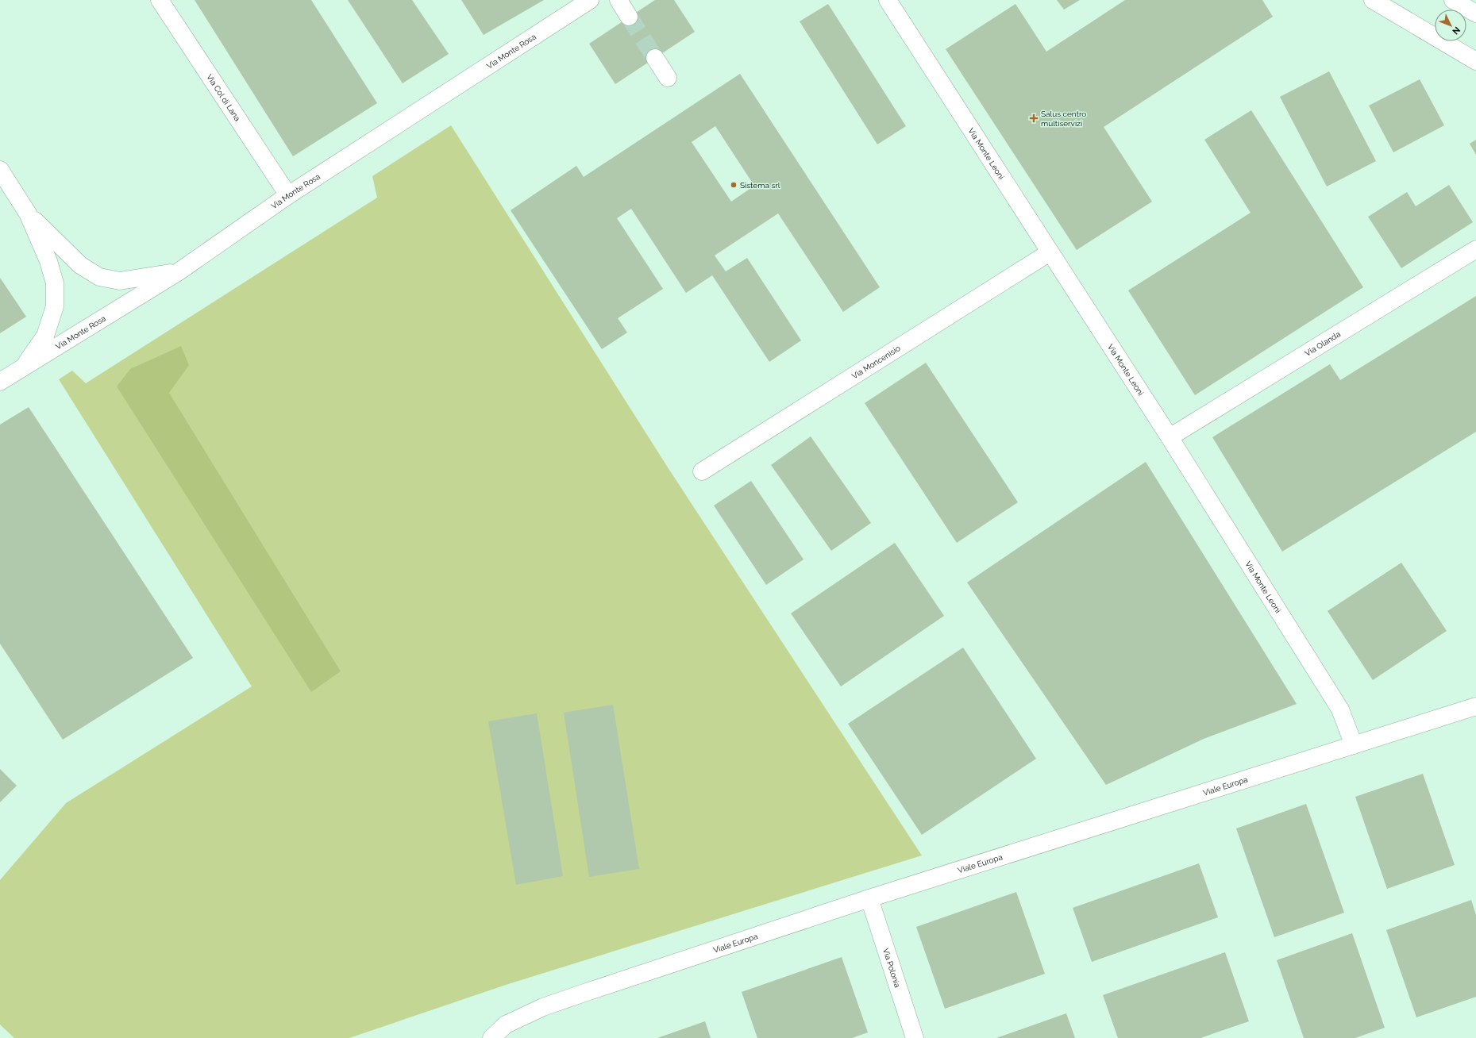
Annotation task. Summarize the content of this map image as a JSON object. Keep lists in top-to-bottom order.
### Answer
{
  "streets": {
    "street": [
      "Via Monte Rosa",
      "Via Col di Lana",
      "Via Monte Leoni",
      "Via Olanda",
      "Via Moncenisio",
      "Viale Europa",
      "Via Polonia"
    ]
  },
  "crossings": [
    ["Via Monte Rosa", "Via Col di Lana"],
    ["Via Monte Leoni", "Via Olanda"],
    ["Via Monte Leoni", "Via Moncenisio"],
    ["Via Monte Leoni", "Viale Europa"],
    ["Viale Europa", "Via Polonia"]
  ],
  "places": {
    "health": ["Salus centro multiservizi"],
    "other": ["Sistema srl"]
  },
  "north": "bottom right"
}
